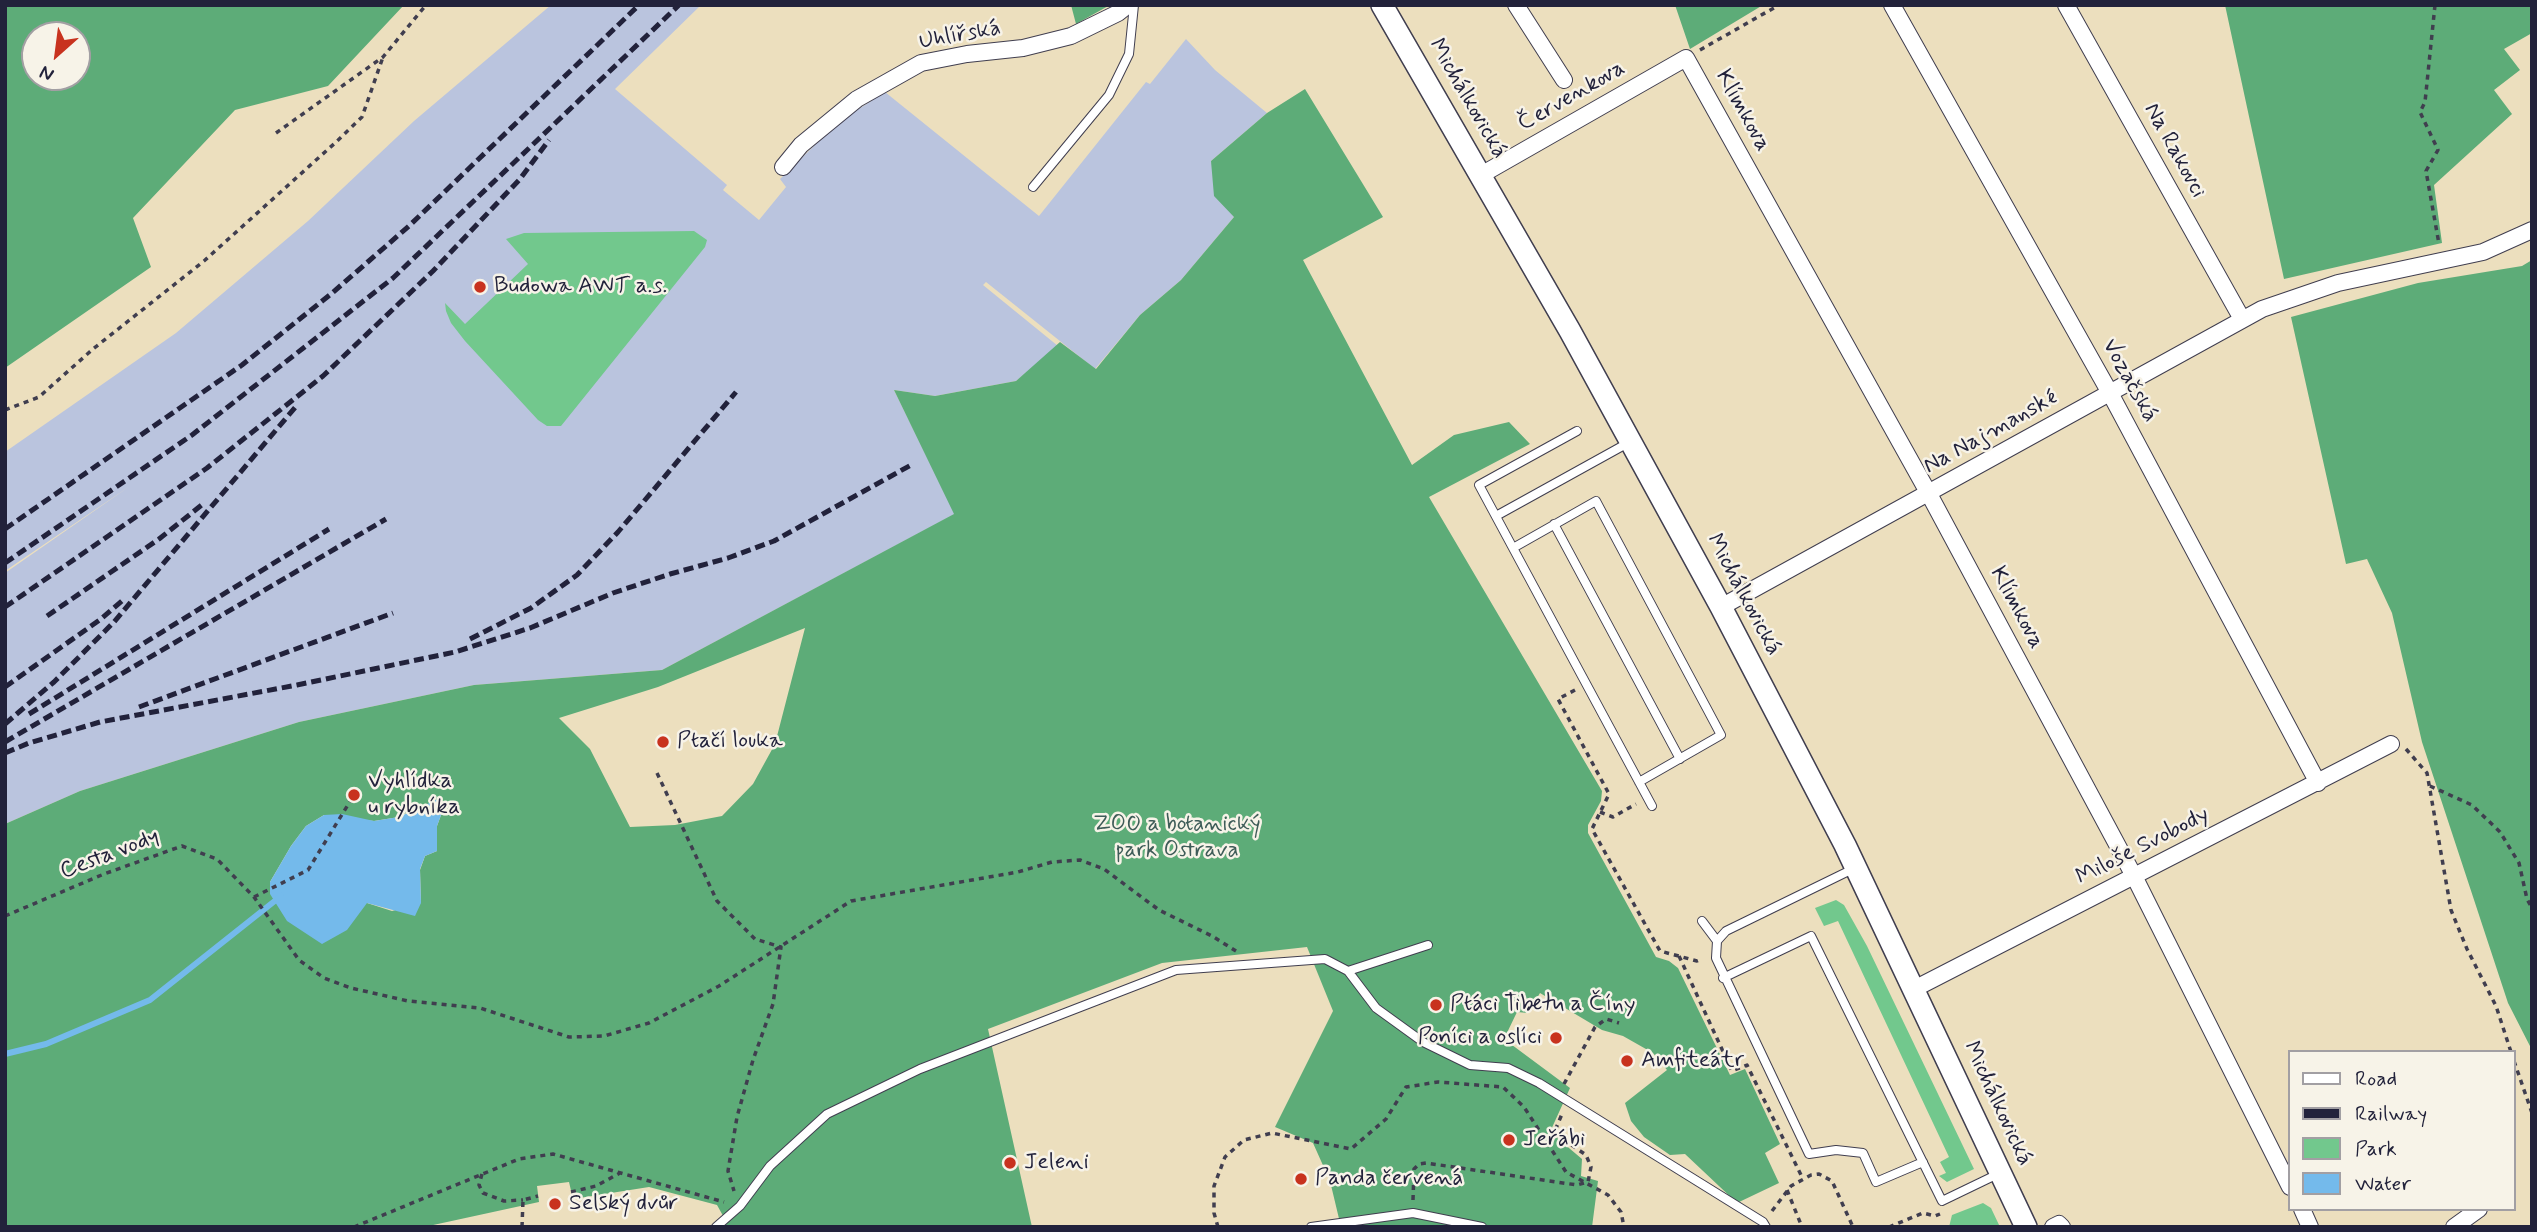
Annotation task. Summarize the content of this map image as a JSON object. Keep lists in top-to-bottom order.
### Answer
{
  "streets": {
    "street": [
      "Uhlířská",
      "Červenkova",
      "Michálkovická",
      "Klímkova",
      "Na Rakovci",
      "Vozačská",
      "Na Najmanské",
      "Miloše Svobody"
    ],
    "path": ["Cesta vody"]
  },
  "crossings": [
    ["Červenkova", "Michálkovická"],
    ["Červenkova", "Klímkova"],
    ["Michálkovická", "Na Najmanské"],
    ["Michálkovická", "Miloše Svobody"],
    ["Klímkova", "Na Najmanské"],
    ["Klímkova", "Miloše Svobody"],
    ["Na Rakovci", "Na Najmanské"],
    ["Vozačská", "Na Najmanské"],
    ["Vozačská", "Miloše Svobody"]
  ],
  "parks": ["ZOO a botanický park Ostrava"],
  "places": [
    "Budowa AWT a.s.",
    "Ptačí louka",
    "Vyhlídka u rybníka",
    "Ptáci Tibetu a Číny",
    "Poníci a oslíci",
    "Amfiteátr",
    "Jeřábi",
    "Jeleni",
    "Panda červená",
    "Selský dvůr"
  ],
  "legend": [
    "Road",
    "Railway",
    "Park",
    "Water"
  ],
  "north": "bottom left"
}
